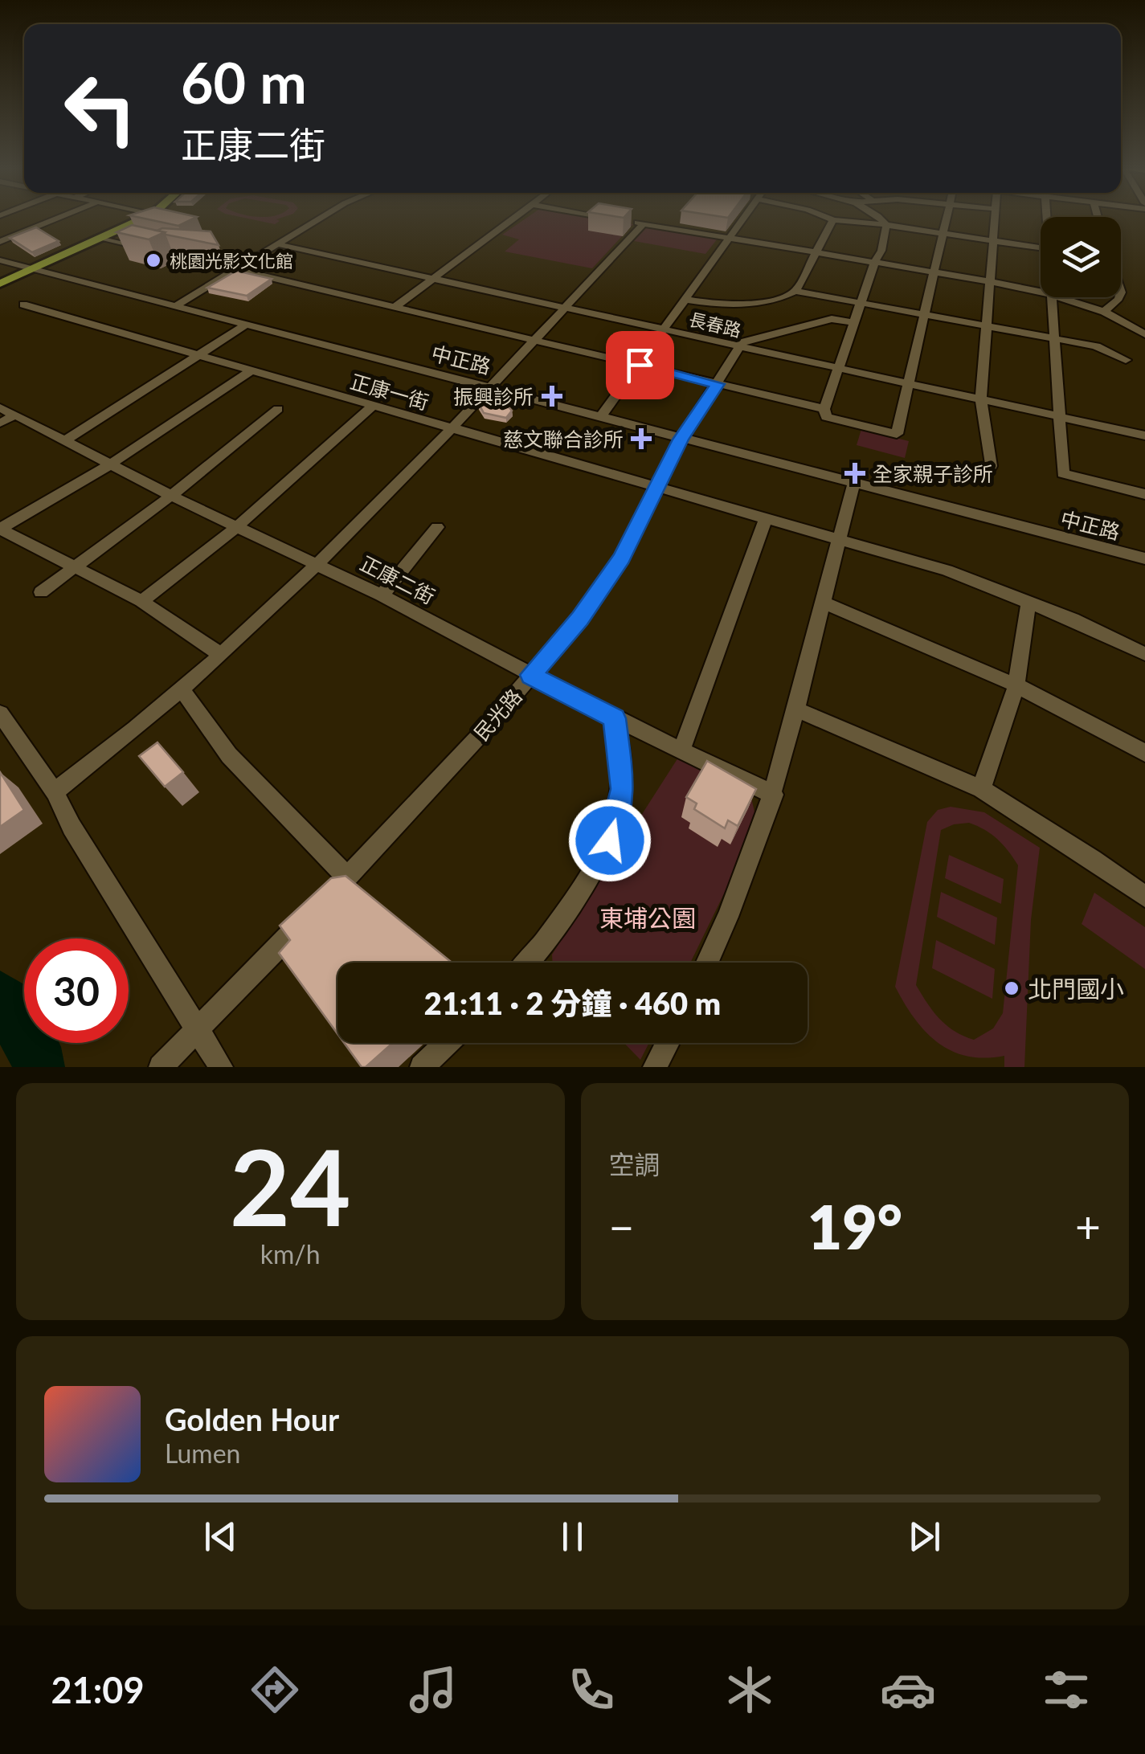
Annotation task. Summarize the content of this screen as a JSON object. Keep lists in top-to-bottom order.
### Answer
{
  "streets": {
    "street": [
      "長春路",
      "中正路",
      "正康一街",
      "正康二街",
      "民光路"
    ]
  },
  "crossings": [
    ["長春路", "民光路"],
    ["中正路", "民光路"],
    ["正康一街", "民光路"],
    ["正康二街", "民光路"]
  ],
  "parks": ["東埔公園"],
  "places": {
    "other": ["桃園光影文化館", "北門國小"],
    "health": ["振興診所", "慈文聯合診所", "全家親子診所"]
  },
  "page": {
    "turn": ["60 m", "正康二街"],
    "limit": "30",
    "trip": "21:11 · 2 分鐘 · 460 m",
    "tile": [
      ["24", "km/h"],
      "空調"
    ],
    "heat": ["−", "19°", "+"],
    "song": ["Golden Hour", "Lumen"],
    "tabs": "21:09"
  }
}
